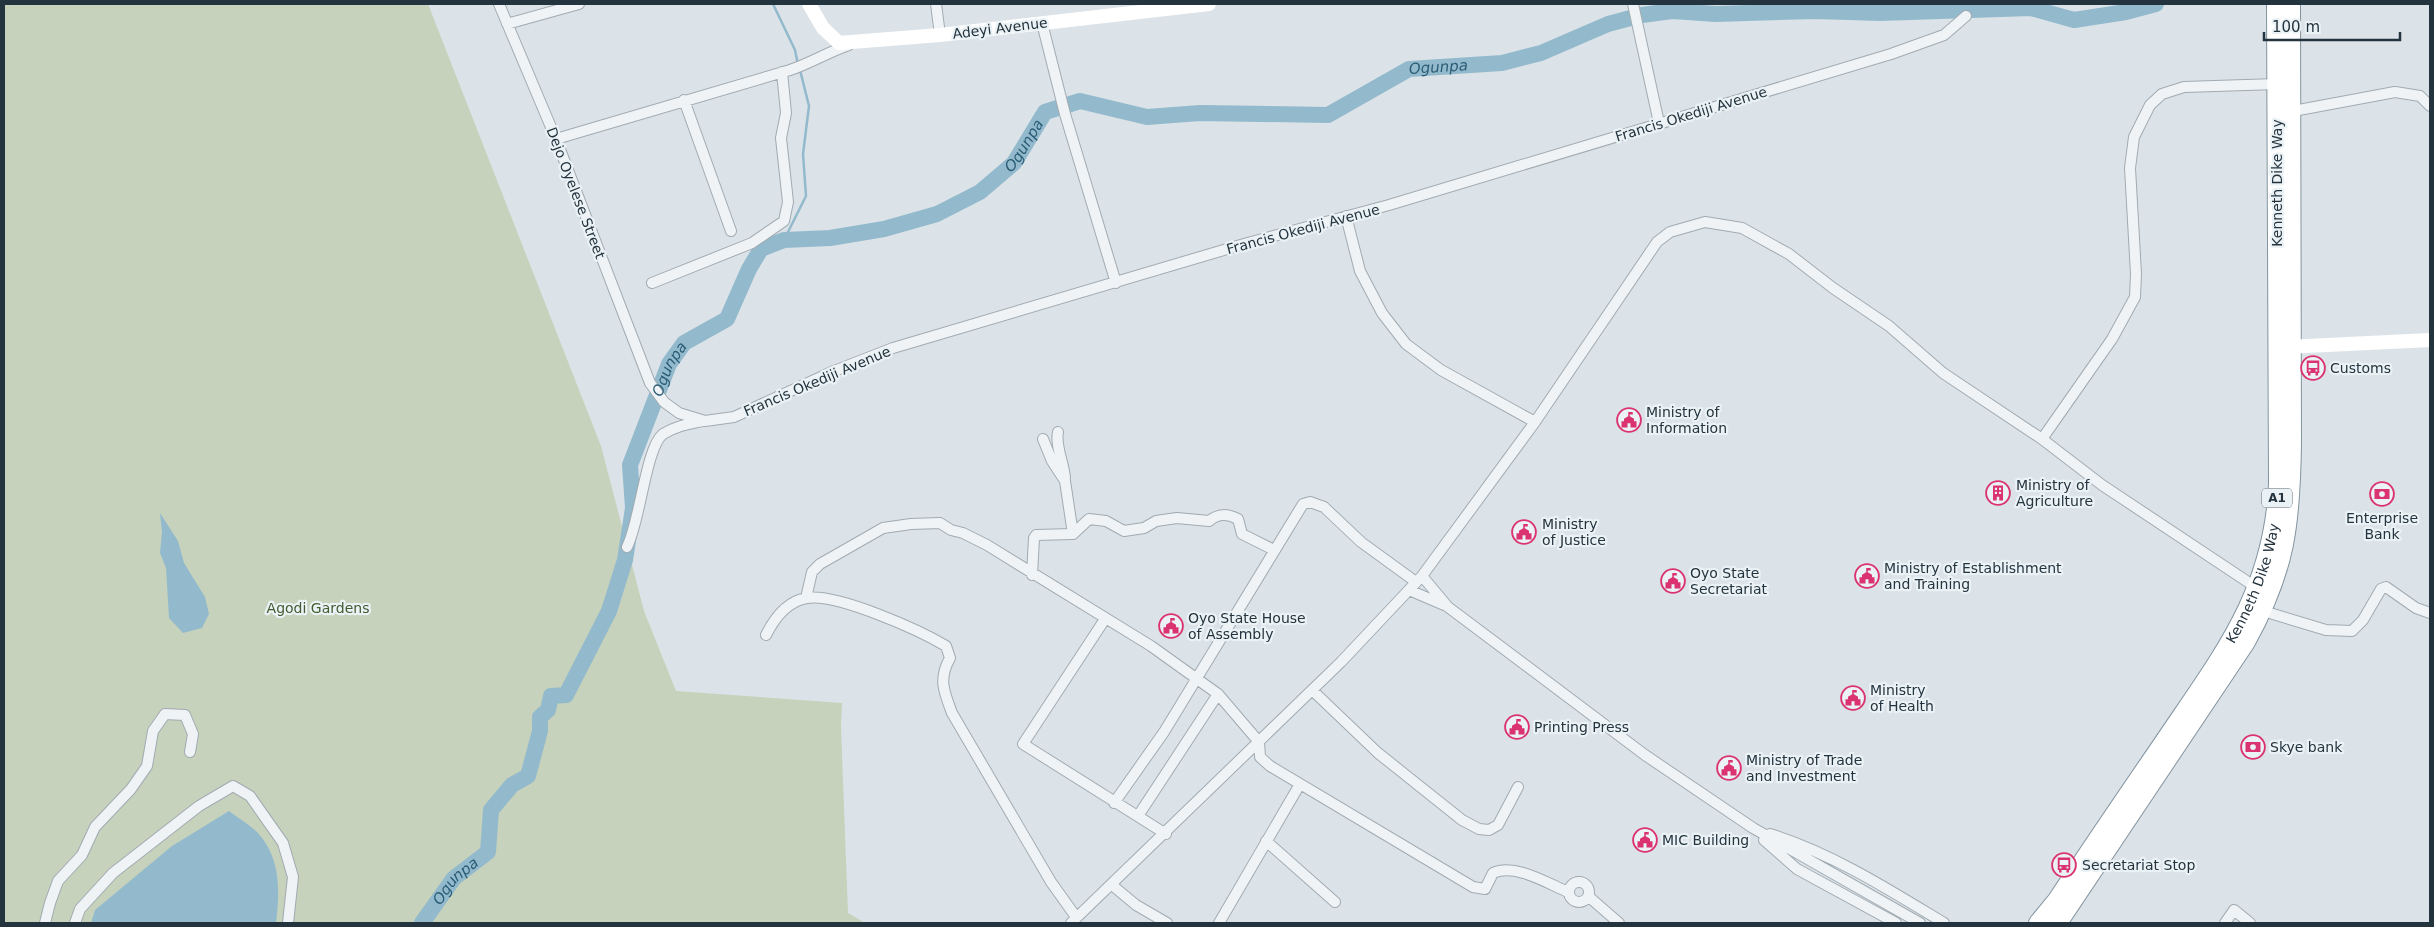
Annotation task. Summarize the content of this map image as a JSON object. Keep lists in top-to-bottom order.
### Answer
{
  "streets": {
    "highway": ["Kenneth Dike Way", "A1"],
    "street": ["Adeyi Avenue", "Francis Okediji Avenue", "Dejo Oyelese Street"]
  },
  "crossings": [
    ["Francis Okediji Avenue", "Dejo Oyelese Street"]
  ],
  "water": ["Ogunpa"],
  "parks": ["Agodi Gardens"],
  "places": {
    "bus stop": ["Customs", "Secretariat Stop"],
    "public building": [
      "Ministry of Information",
      "Ministry of Justice",
      "Ministry of Establishment and Training",
      "Oyo State Secretariat",
      "Oyo State House of Assembly",
      "Ministry of Health",
      "Printing Press",
      "Ministry of Trade and Investment",
      "MIC Building"
    ],
    "building": ["Ministry of Agriculture"],
    "bank": ["Enterprise Bank", "Skye bank"]
  },
  "scale_bar": "100 m"
}
